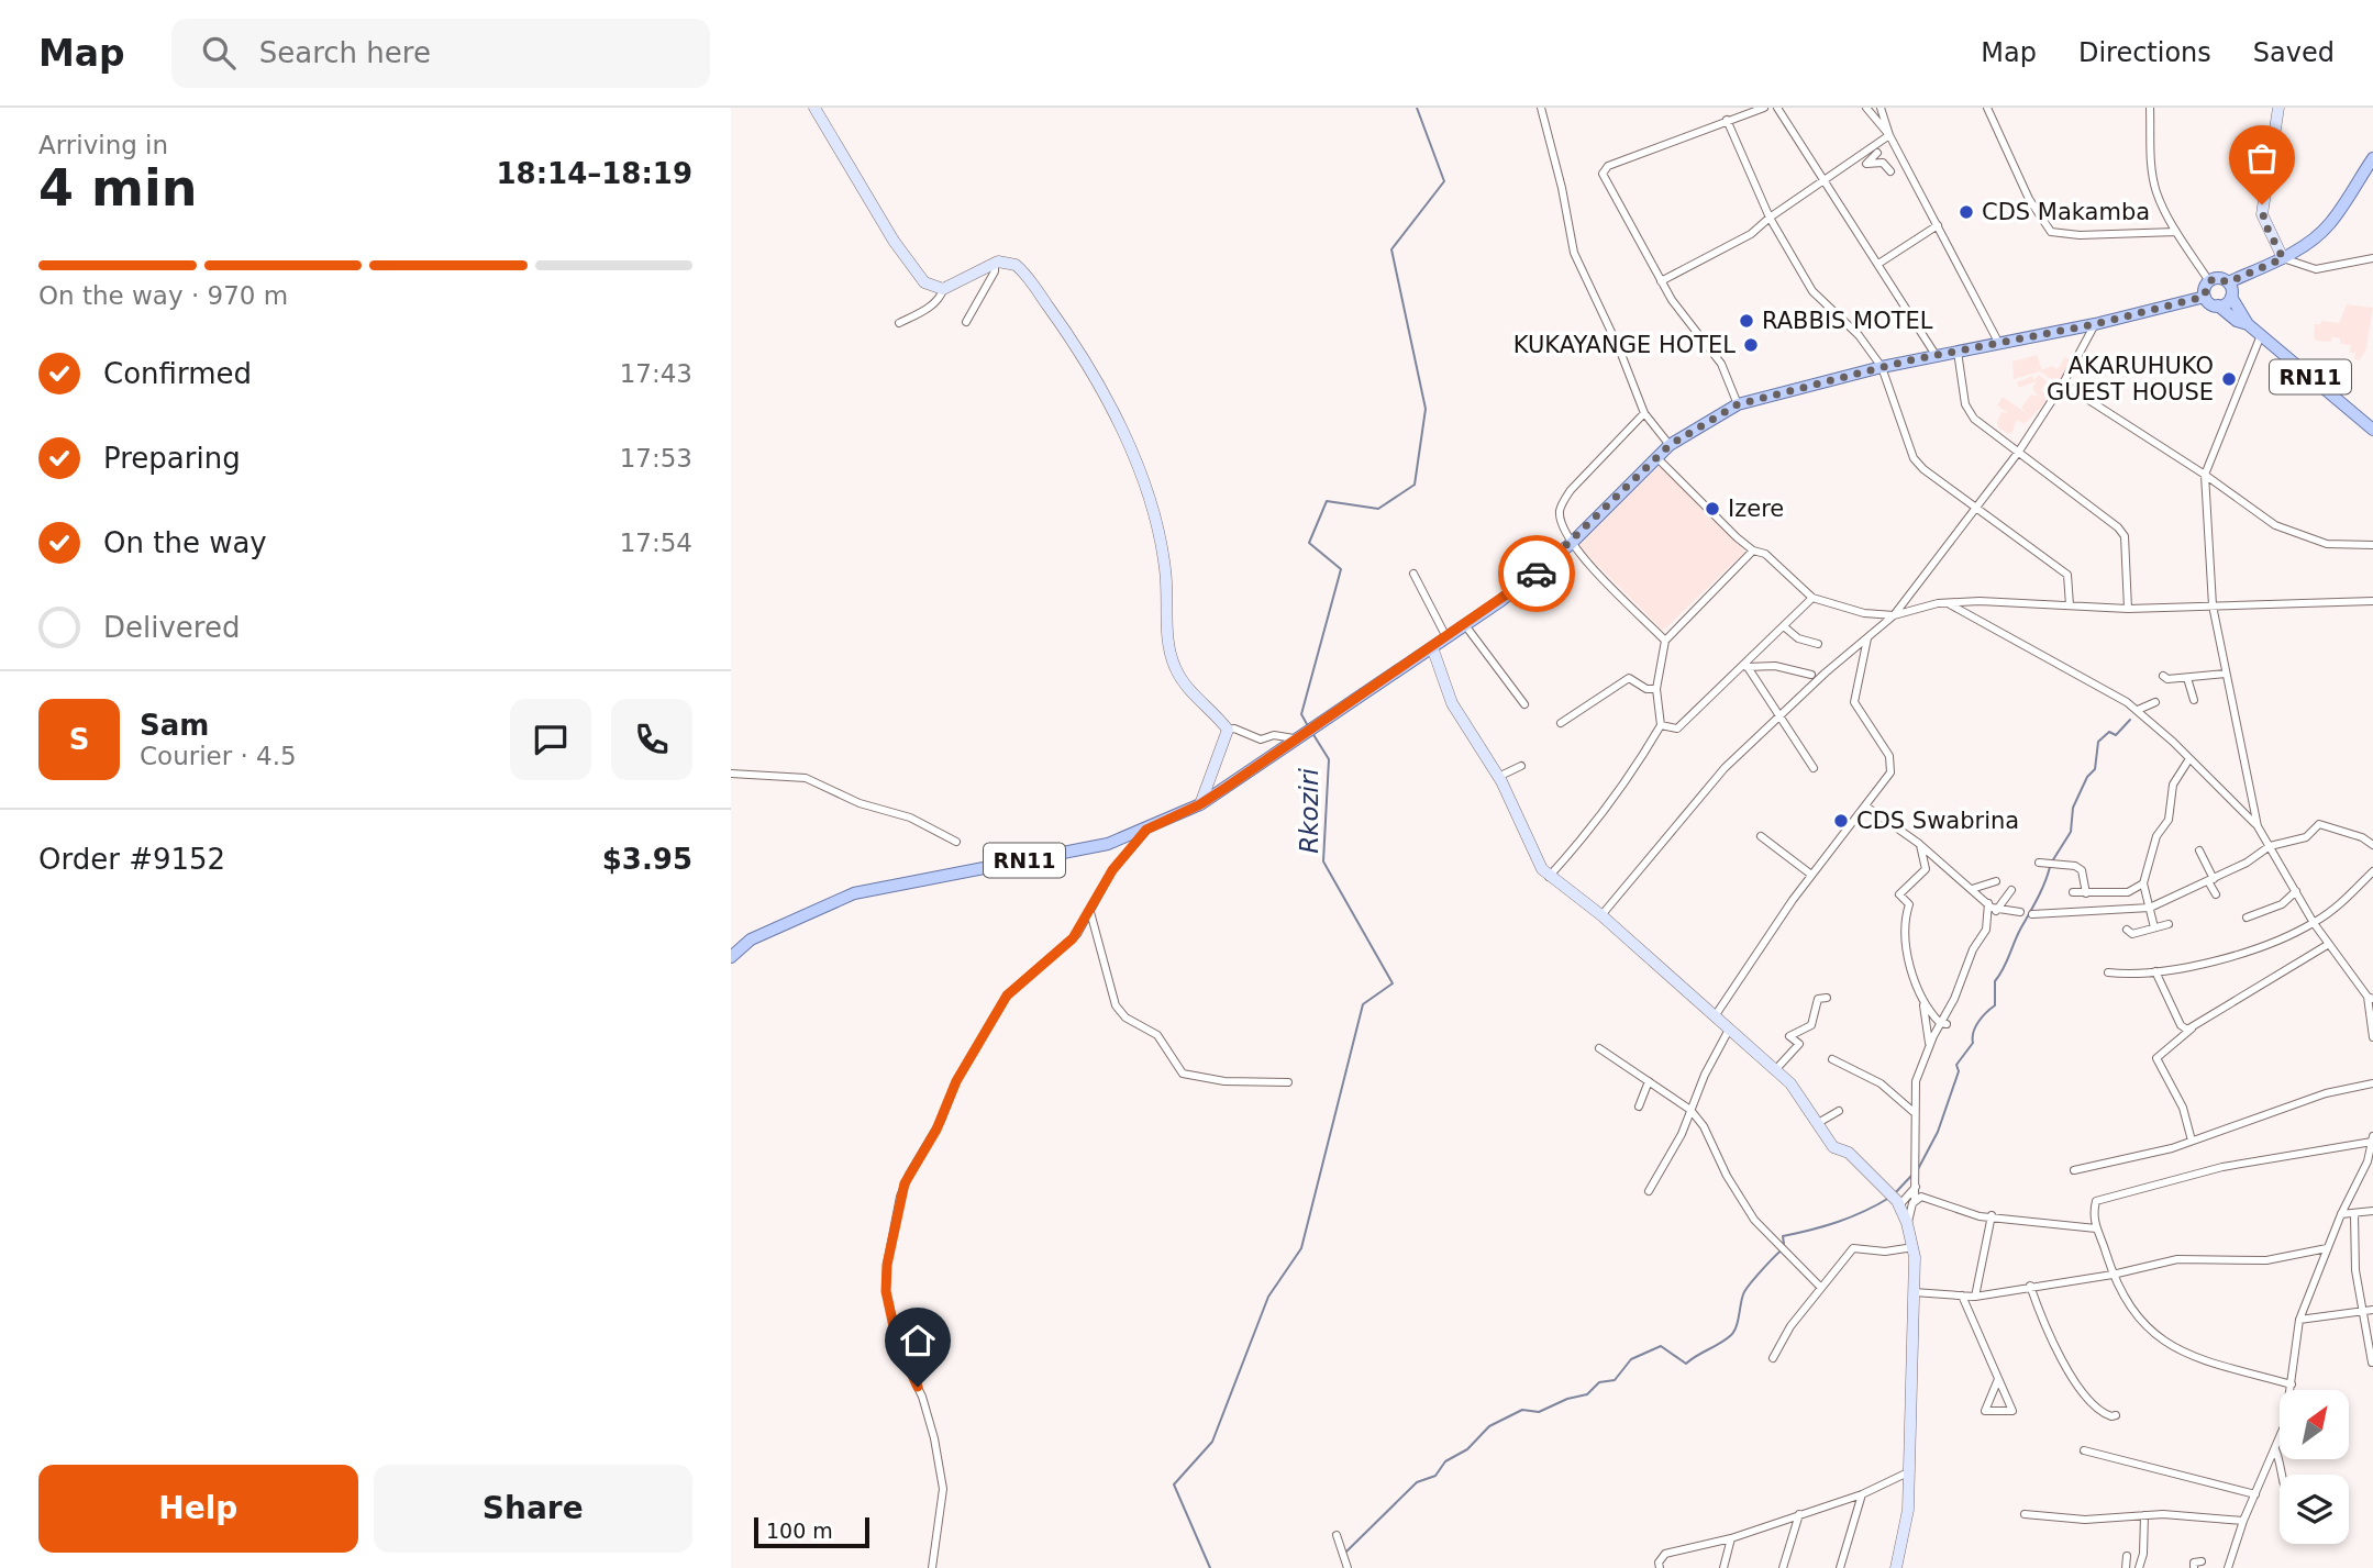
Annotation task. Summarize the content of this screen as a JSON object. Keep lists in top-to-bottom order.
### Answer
{
  "streets": {
    "main road": ["RN11"]
  },
  "water": ["Rkoziri"],
  "places": [
    "CDS Makamba",
    "RABBIS MOTEL",
    "KUKAYANGE HOTEL",
    "AKARUHUKO GUEST HOUSE",
    "Izere",
    "CDS Swabrina"
  ],
  "scale_bar": "100 m",
  "north": "top right",
  "page": {
    "header": "Map",
    "search": "Search here",
    "nav": ["Map", "Directions", "Saved"],
    "heading": ["4 min", "Arriving in", "18:14–18:19"],
    "panel": [
      "Sam",
      "Courier · 4.5",
      "Order #9152",
      "$3.95"
    ],
    "bar": "On the way · 970 m",
    "list": [
      ["Confirmed", "17:43"],
      ["Preparing", "17:53"],
      ["On the way", "17:54"],
      "Delivered"
    ],
    "round": "S",
    "buttons": ["Help", "Share"],
    "scale": "100 m"
  }
}
